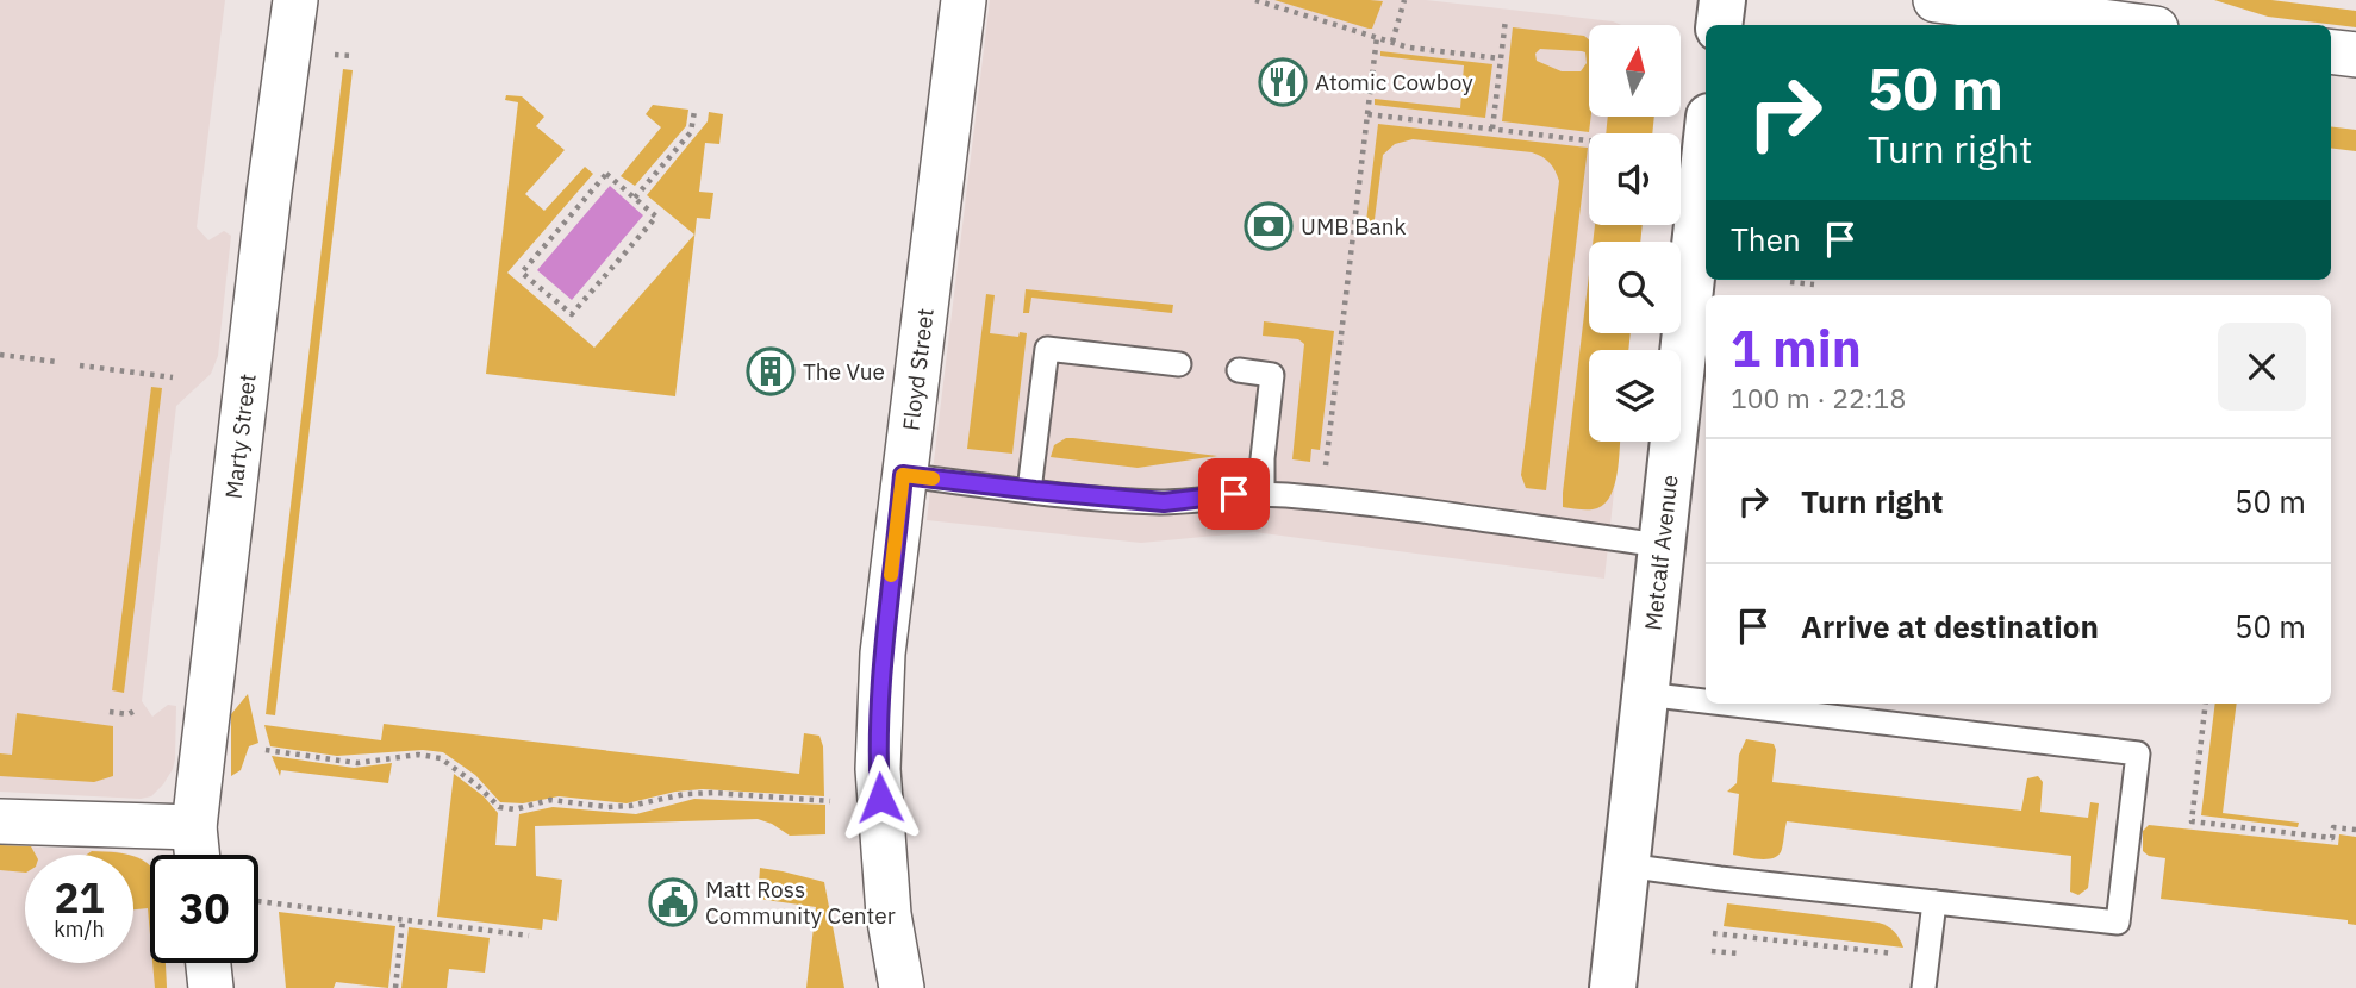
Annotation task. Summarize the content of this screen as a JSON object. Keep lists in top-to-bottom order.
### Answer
{
  "streets": {
    "main road": ["Metcalf Avenue"],
    "street": ["Floyd Street", "Marty Street"]
  },
  "places": {
    "restaurant": ["Atomic Cowboy"],
    "bank": ["UMB Bank"],
    "building": ["The Vue"],
    "public building": ["Matt Ross Community Center"]
  },
  "north": "top",
  "page": {
    "turn": ["50 m", "Turn right"],
    "then": "Then",
    "heading": ["1 min", "100 m · 22:18"],
    "list": [
      {
        "name": "Turn right",
        "value": "50 m"
      },
      {
        "name": "Arrive at destination",
        "value": "50 m"
      }
    ],
    "speed": "21 km/h",
    "limit": "30"
  }
}
